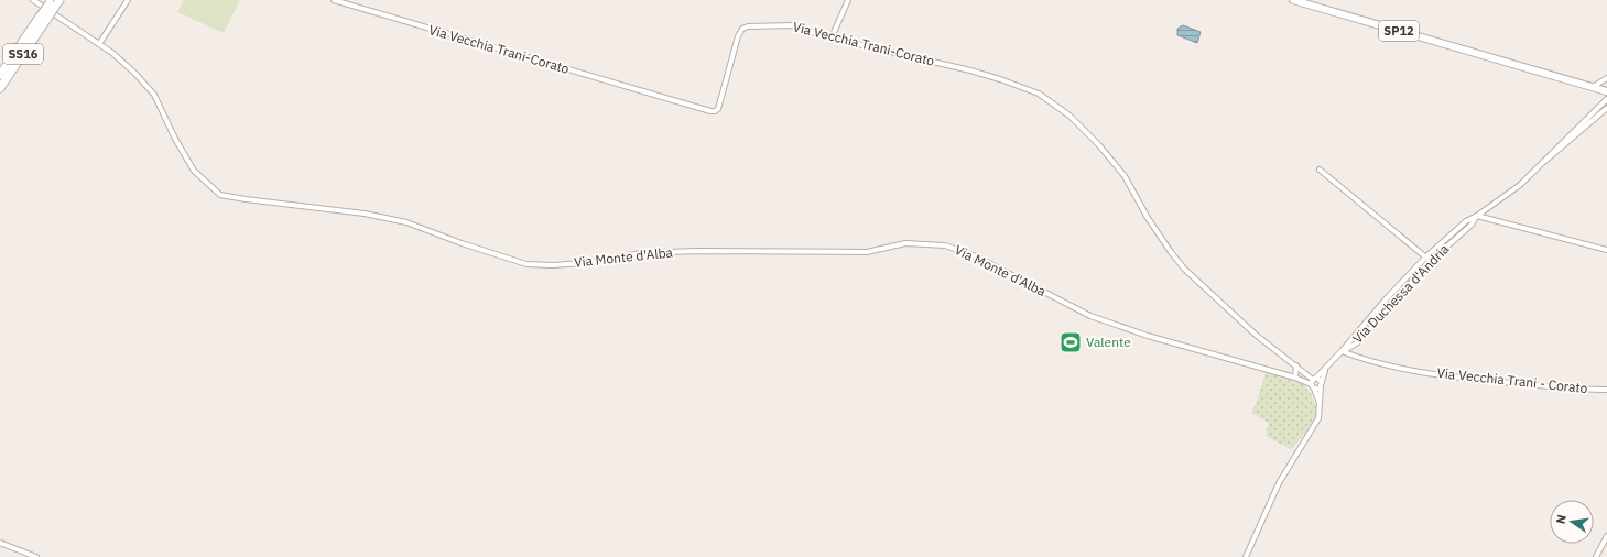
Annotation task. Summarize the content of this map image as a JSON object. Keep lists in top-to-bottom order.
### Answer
{
  "streets": {
    "highway": ["SS16"],
    "main road": ["SP12"],
    "street": [
      "Via Vecchia Trani-Corato",
      "Via Monte d'Alba",
      "Via Duchessa d'Andria",
      "Via Vecchia Trani - Corato"
    ]
  },
  "crossings": [
    ["Via Vecchia Trani-Corato", "Via Monte d'Alba"],
    ["Via Vecchia Trani-Corato", "Via Duchessa d'Andria"],
    ["Via Monte d'Alba", "Via Duchessa d'Andria"],
    ["Via Duchessa d'Andria", "Via Vecchia Trani - Corato"]
  ],
  "places": {
    "sports": ["Valente"]
  },
  "north": "left"
}
